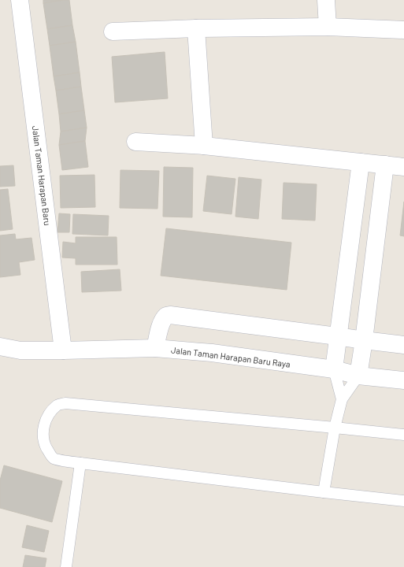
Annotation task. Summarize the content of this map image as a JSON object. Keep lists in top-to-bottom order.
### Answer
{
  "streets": {
    "street": ["Jalan Taman Harapan Baru", "Jalan Taman Harapan Baru Raya"]
  },
  "crossings": [
    ["Jalan Taman Harapan Baru", "Jalan Taman Harapan Baru Raya"]
  ]
}
